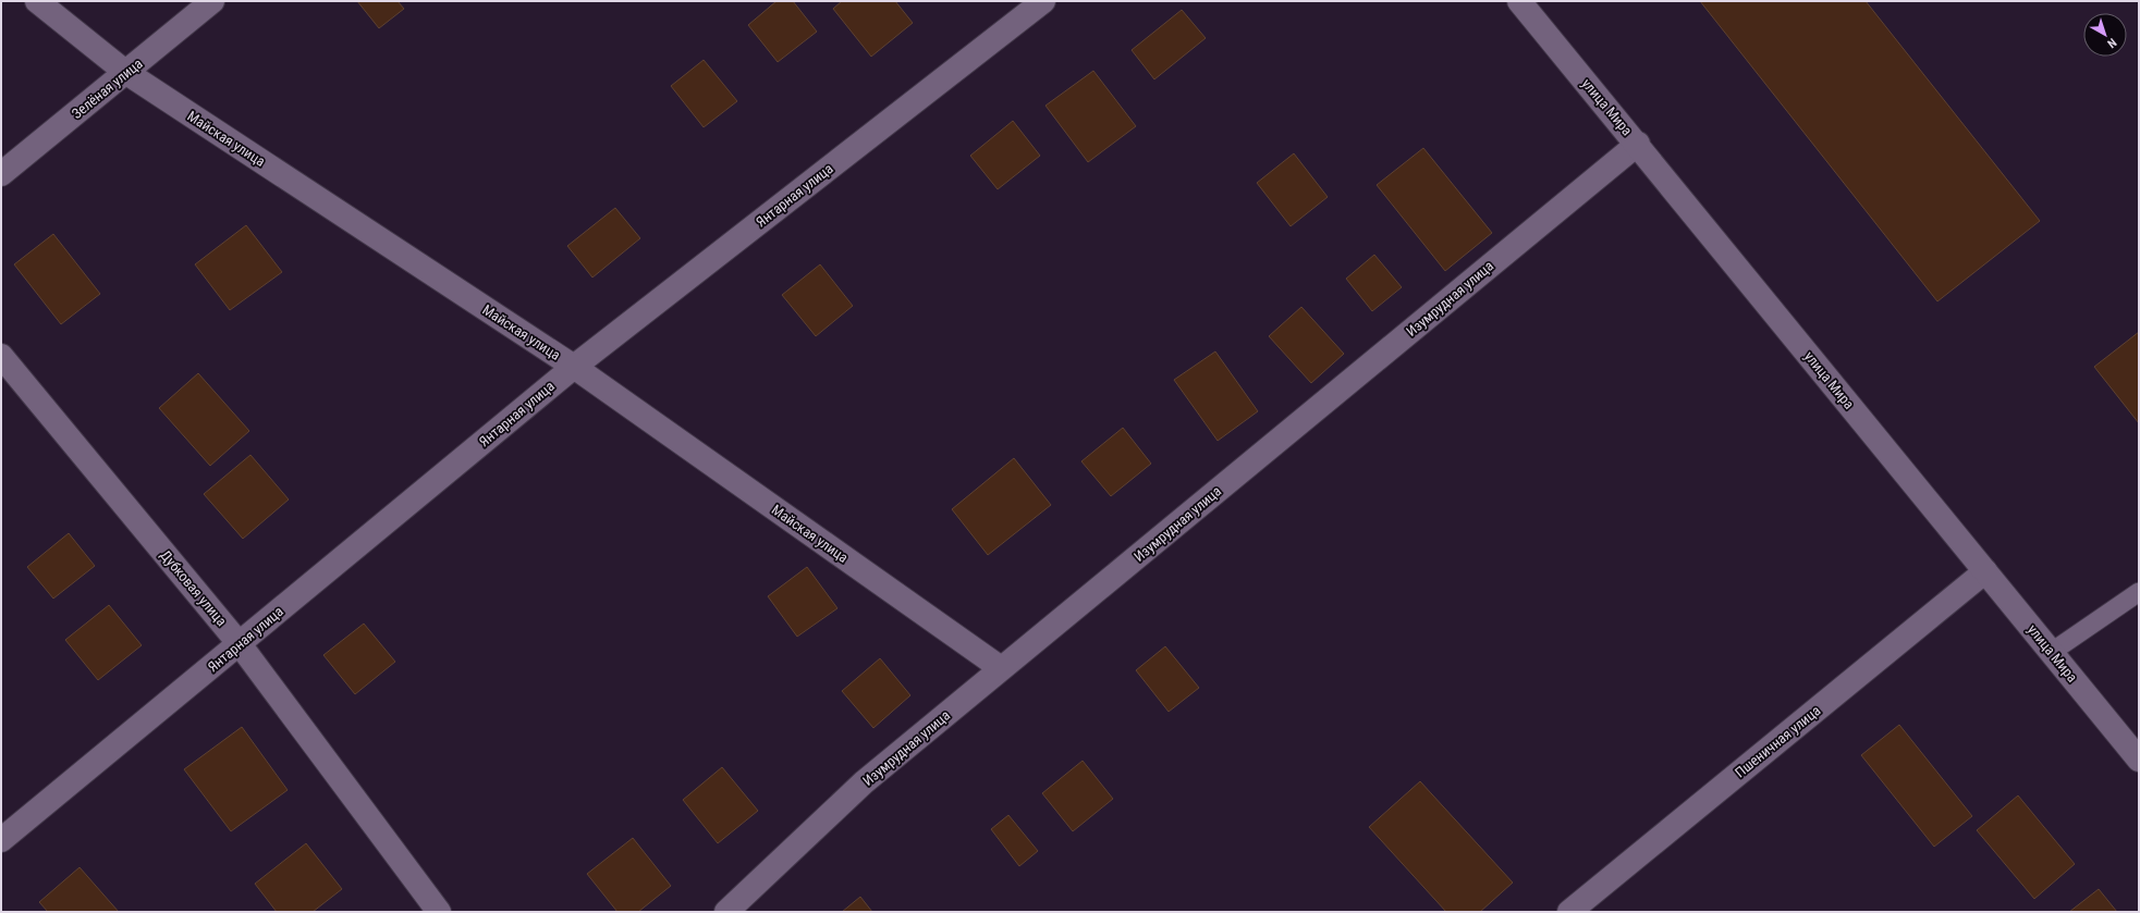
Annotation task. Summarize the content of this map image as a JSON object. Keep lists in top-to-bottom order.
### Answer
{
  "streets": {
    "street": [
      "Зелёная улица",
      "улица Мира",
      "Майская улица",
      "Янтарная улица",
      "Изумрудная улица",
      "Дубковая улица",
      "Пшеничная улица"
    ]
  },
  "crossings": [
    ["Зелёная улица", "Майская улица"],
    ["улица Мира", "Изумрудная улица"],
    ["улица Мира", "Пшеничная улица"],
    ["Майская улица", "Янтарная улица"],
    ["Майская улица", "Изумрудная улица"],
    ["Янтарная улица", "Дубковая улица"]
  ],
  "north": "bottom right"
}
